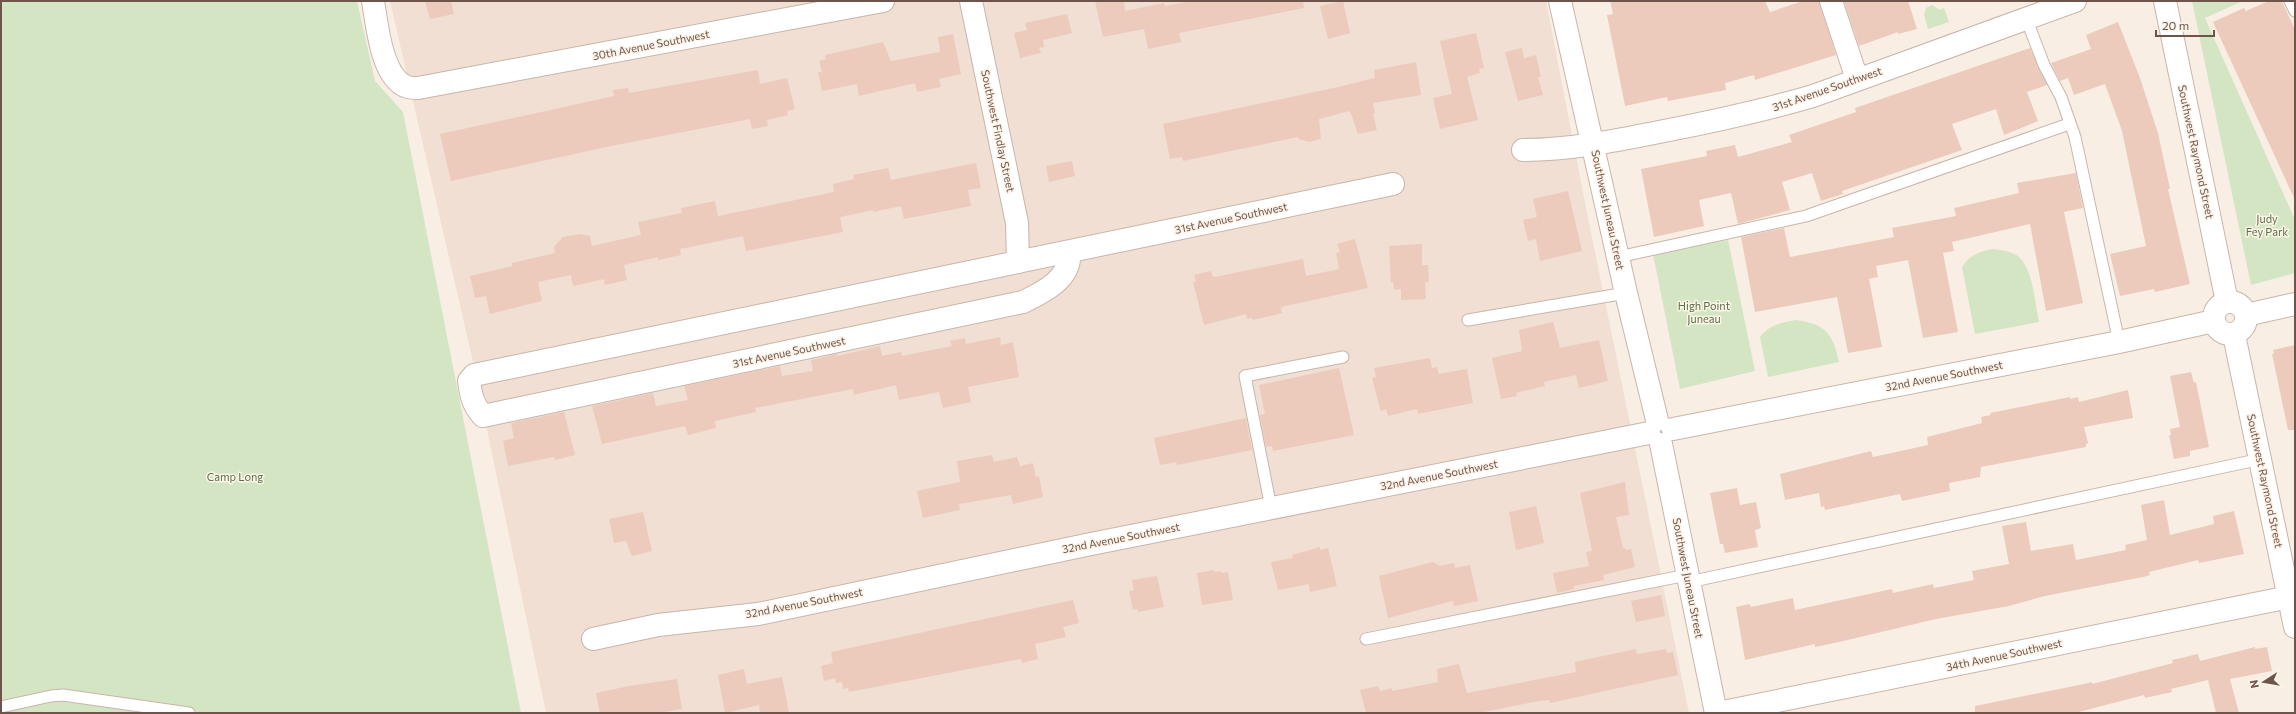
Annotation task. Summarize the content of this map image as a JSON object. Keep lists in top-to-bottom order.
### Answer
{
  "streets": {
    "street": [
      "30th Avenue Southwest",
      "31st Avenue Southwest",
      "Southwest Findlay Street",
      "Southwest Raymond Street",
      "Southwest Juneau Street",
      "32nd Avenue Southwest",
      "34th Avenue Southwest"
    ]
  },
  "crossings": [
    ["31st Avenue Southwest", "Southwest Findlay Street"],
    ["31st Avenue Southwest", "Southwest Juneau Street"],
    ["Southwest Raymond Street", "32nd Avenue Southwest"],
    ["Southwest Raymond Street", "34th Avenue Southwest"],
    ["Southwest Juneau Street", "32nd Avenue Southwest"],
    ["Southwest Juneau Street", "34th Avenue Southwest"]
  ],
  "parks": ["Judy Fey Park", "High Point Juneau", "Camp Long"],
  "scale_bar": "20 m",
  "north": "left"
}
